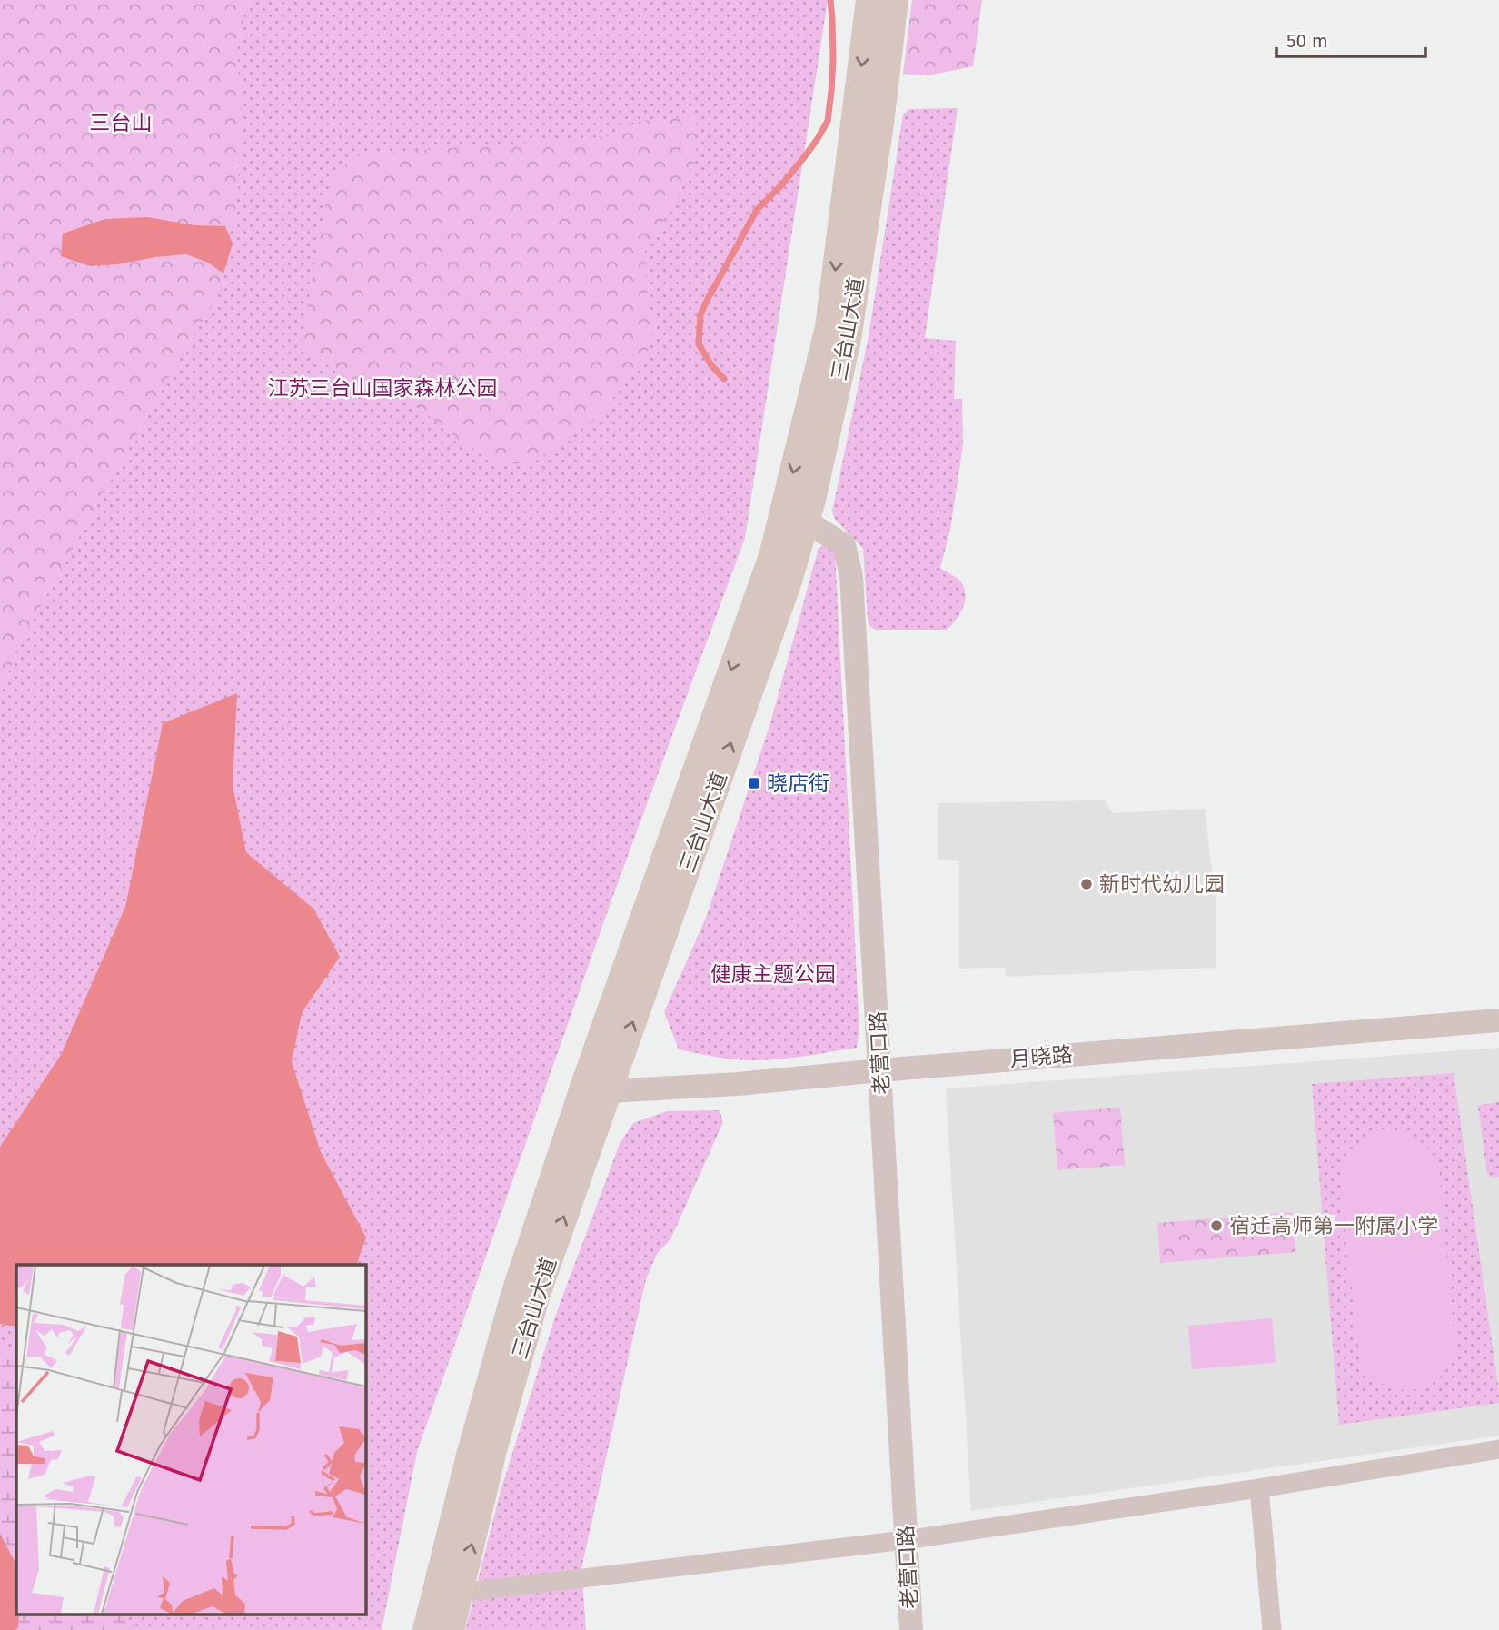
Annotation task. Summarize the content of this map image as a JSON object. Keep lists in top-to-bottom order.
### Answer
{
  "streets": {
    "main road": ["三台山大道"],
    "street": ["老营口路", "月晓路"]
  },
  "crossings": [
    ["三台山大道", "老营口路"],
    ["三台山大道", "月晓路"],
    ["老营口路", "月晓路"]
  ],
  "parks": ["三台山", "江苏三台山国家森林公园", "健康主题公园"],
  "places": {
    "transit": ["晓店街"],
    "other": ["新时代幼儿园", "宿迁高师第一附属小学"]
  },
  "scale_bar": "50 m"
}
